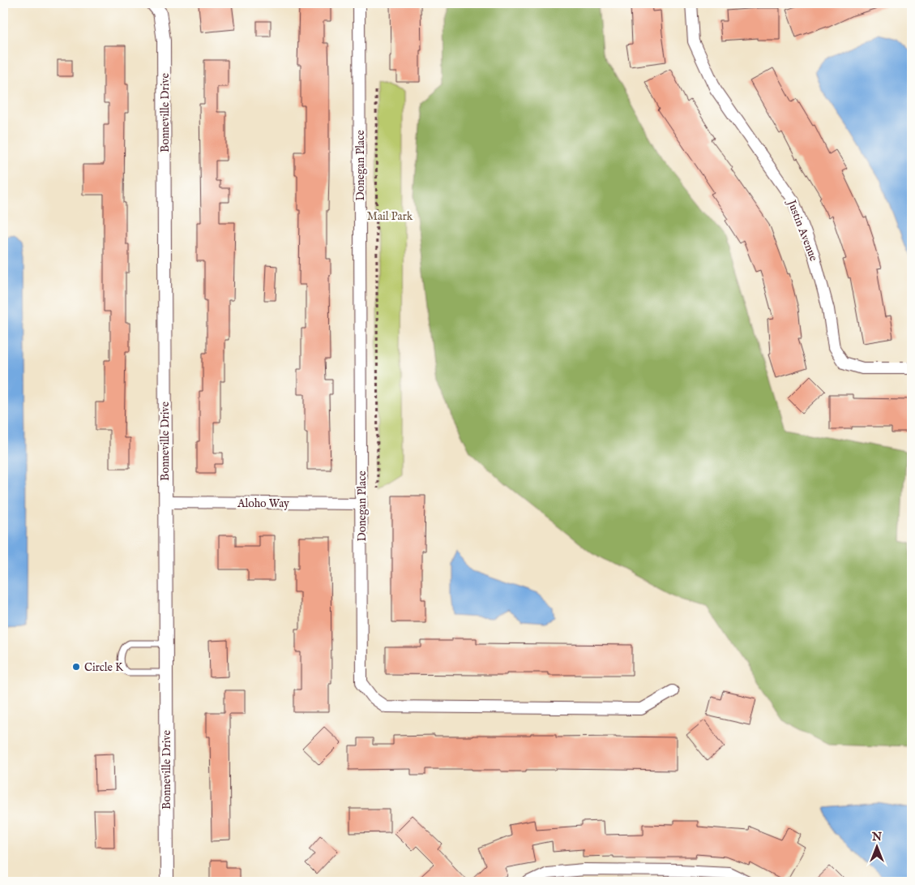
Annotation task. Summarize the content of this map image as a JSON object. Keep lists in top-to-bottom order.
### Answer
{
  "streets": {
    "street": [
      "Bonneville Drive",
      "Donegan Place",
      "Justin Avenue",
      "Aloho Way"
    ]
  },
  "crossings": [
    ["Bonneville Drive", "Aloho Way"],
    ["Donegan Place", "Aloho Way"]
  ],
  "parks": ["Mail Park"],
  "places": ["Circle K"],
  "north": "top"
}
